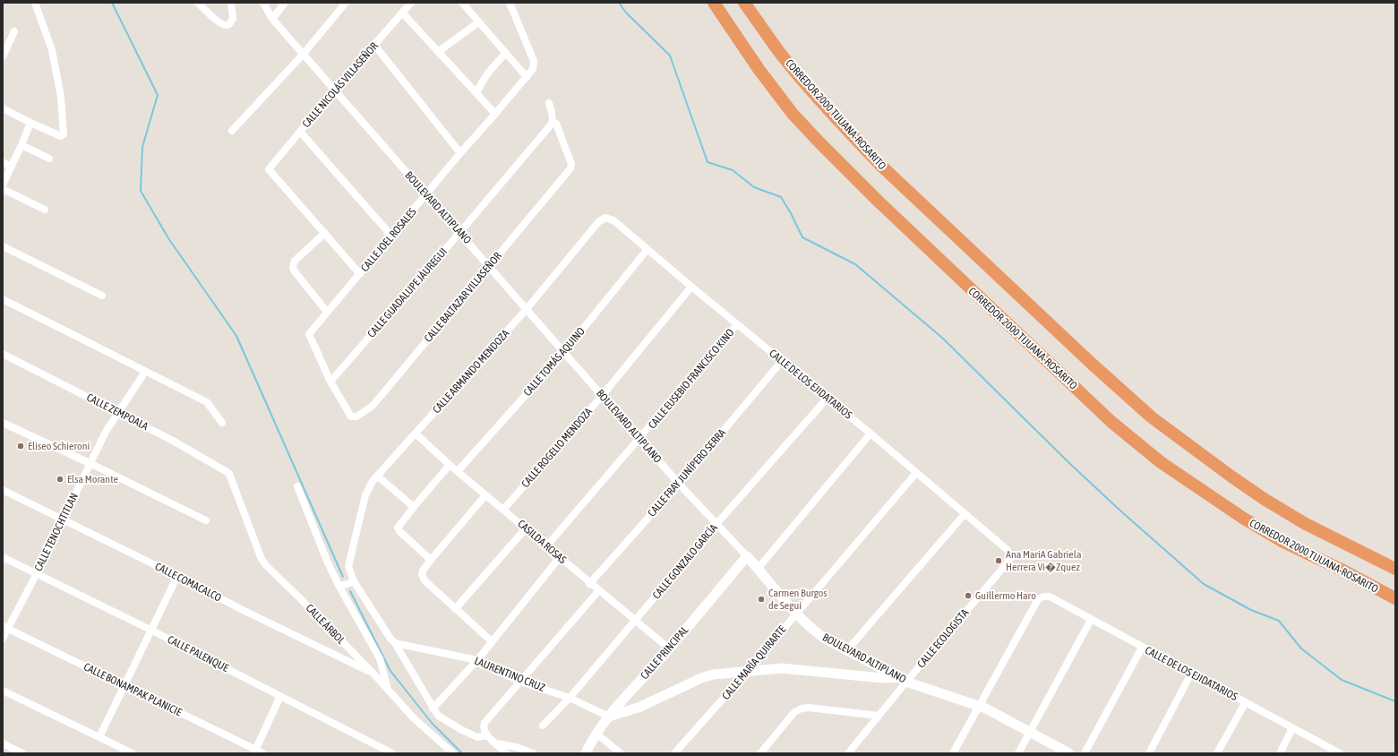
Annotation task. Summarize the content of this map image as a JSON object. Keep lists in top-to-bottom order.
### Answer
{
  "streets": {
    "highway": ["CORREDOR 2000 TIJUANA-ROSARITO"],
    "street": [
      "CALLE NICOLÁS VILLASEÑOR",
      "BOULEVARD ALTIPLANO",
      "CALLE JOEL ROSALES",
      "CALLE GUADALUPE JÁUREGUI",
      "CALLE BALTAZAR VILLASEÑOR",
      "CALLE TOMÁS AQUINO",
      "CALLE ARMANDO MENDOZA",
      "CALLE EUSEBIO FRANCISCO KINO",
      "CALLE DE LOS EJIDATARIOS",
      "CALLE ZEMPOALA",
      "CALLE ROGELIO MENDOZA",
      "CALLE FRAY JUNÍPERO SERRA",
      "CALLE TENOCHTITLAN",
      "CASILDA ROSAS",
      "CALLE GONZALO GARCÍA",
      "CALLE COMACALCO",
      "CALLE ÁRBOL",
      "CALLE ECOLOGISTA",
      "CALLE PRINCIPAL",
      "CALLE PALENQUE",
      "CALLE MARÍA QUIRARTE",
      "LAURENTINO CRUZ",
      "CALLE BONAMPAK PLANICIE"
    ]
  },
  "crossings": [
    ["CALLE NICOLÁS VILLASEÑOR", "BOULEVARD ALTIPLANO"],
    ["BOULEVARD ALTIPLANO", "CALLE JOEL ROSALES"],
    ["BOULEVARD ALTIPLANO", "CALLE GUADALUPE JÁUREGUI"],
    ["BOULEVARD ALTIPLANO", "CALLE BALTAZAR VILLASEÑOR"],
    ["BOULEVARD ALTIPLANO", "CALLE TOMÁS AQUINO"],
    ["BOULEVARD ALTIPLANO", "CALLE ARMANDO MENDOZA"],
    ["BOULEVARD ALTIPLANO", "CALLE EUSEBIO FRANCISCO KINO"],
    ["BOULEVARD ALTIPLANO", "CALLE DE LOS EJIDATARIOS"],
    ["BOULEVARD ALTIPLANO", "CALLE ROGELIO MENDOZA"],
    ["BOULEVARD ALTIPLANO", "CALLE FRAY JUNÍPERO SERRA"],
    ["BOULEVARD ALTIPLANO", "CALLE GONZALO GARCÍA"],
    ["BOULEVARD ALTIPLANO", "CALLE ECOLOGISTA"],
    ["BOULEVARD ALTIPLANO", "CALLE PRINCIPAL"],
    ["BOULEVARD ALTIPLANO", "CALLE MARÍA QUIRARTE"],
    ["CALLE JOEL ROSALES", "CALLE GUADALUPE JÁUREGUI"],
    ["CALLE JOEL ROSALES", "CALLE BALTAZAR VILLASEÑOR"],
    ["CALLE GUADALUPE JÁUREGUI", "CALLE BALTAZAR VILLASEÑOR"],
    ["CALLE TOMÁS AQUINO", "CALLE DE LOS EJIDATARIOS"],
    ["CALLE TOMÁS AQUINO", "CASILDA ROSAS"],
    ["CALLE ARMANDO MENDOZA", "CALLE DE LOS EJIDATARIOS"],
    ["CALLE ARMANDO MENDOZA", "CASILDA ROSAS"],
    ["CALLE ARMANDO MENDOZA", "LAURENTINO CRUZ"],
    ["CALLE EUSEBIO FRANCISCO KINO", "CALLE DE LOS EJIDATARIOS"],
    ["CALLE EUSEBIO FRANCISCO KINO", "CASILDA ROSAS"],
    ["CALLE DE LOS EJIDATARIOS", "CALLE ROGELIO MENDOZA"],
    ["CALLE DE LOS EJIDATARIOS", "CALLE FRAY JUNÍPERO SERRA"],
    ["CALLE DE LOS EJIDATARIOS", "CALLE GONZALO GARCÍA"],
    ["CALLE DE LOS EJIDATARIOS", "CALLE ECOLOGISTA"],
    ["CALLE DE LOS EJIDATARIOS", "CALLE MARÍA QUIRARTE"],
    ["CALLE ZEMPOALA", "CALLE TENOCHTITLAN"],
    ["CALLE ZEMPOALA", "CALLE ÁRBOL"],
    ["CALLE ROGELIO MENDOZA", "CASILDA ROSAS"],
    ["CALLE FRAY JUNÍPERO SERRA", "CASILDA ROSAS"],
    ["CALLE TENOCHTITLAN", "CALLE COMACALCO"],
    ["CALLE TENOCHTITLAN", "CALLE PALENQUE"],
    ["CALLE TENOCHTITLAN", "CALLE BONAMPAK PLANICIE"],
    ["CASILDA ROSAS", "CALLE GONZALO GARCÍA"],
    ["CASILDA ROSAS", "CALLE PRINCIPAL"],
    ["CALLE GONZALO GARCÍA", "LAURENTINO CRUZ"],
    ["CALLE COMACALCO", "CALLE ÁRBOL"],
    ["CALLE PRINCIPAL", "LAURENTINO CRUZ"]
  ],
  "places": [
    "Eliseo Schieroni",
    "Elsa Morante",
    "Ana MariA Gabriela Herrera Vi�Zquez",
    "Guillermo Haro",
    "Carmen Burgos de Seguí"
  ]
}
